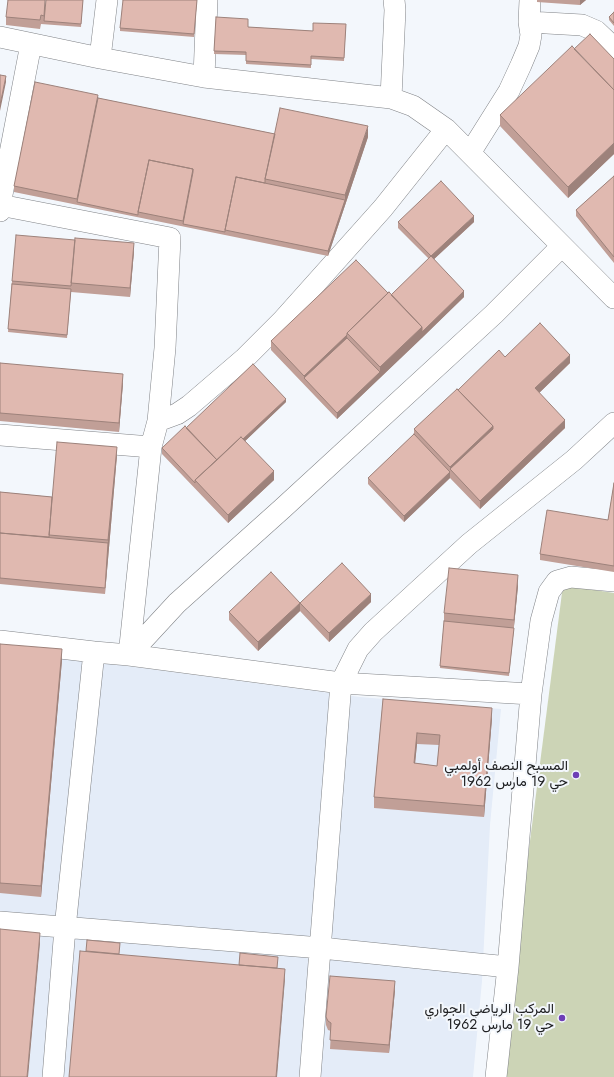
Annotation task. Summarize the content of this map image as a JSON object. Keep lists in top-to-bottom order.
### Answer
{
  "places": ["المسبح النصف أولمبي حي 19 مارس 1962", "المركب الرياضي الجواري حي 19 مارس 1962"]
}
